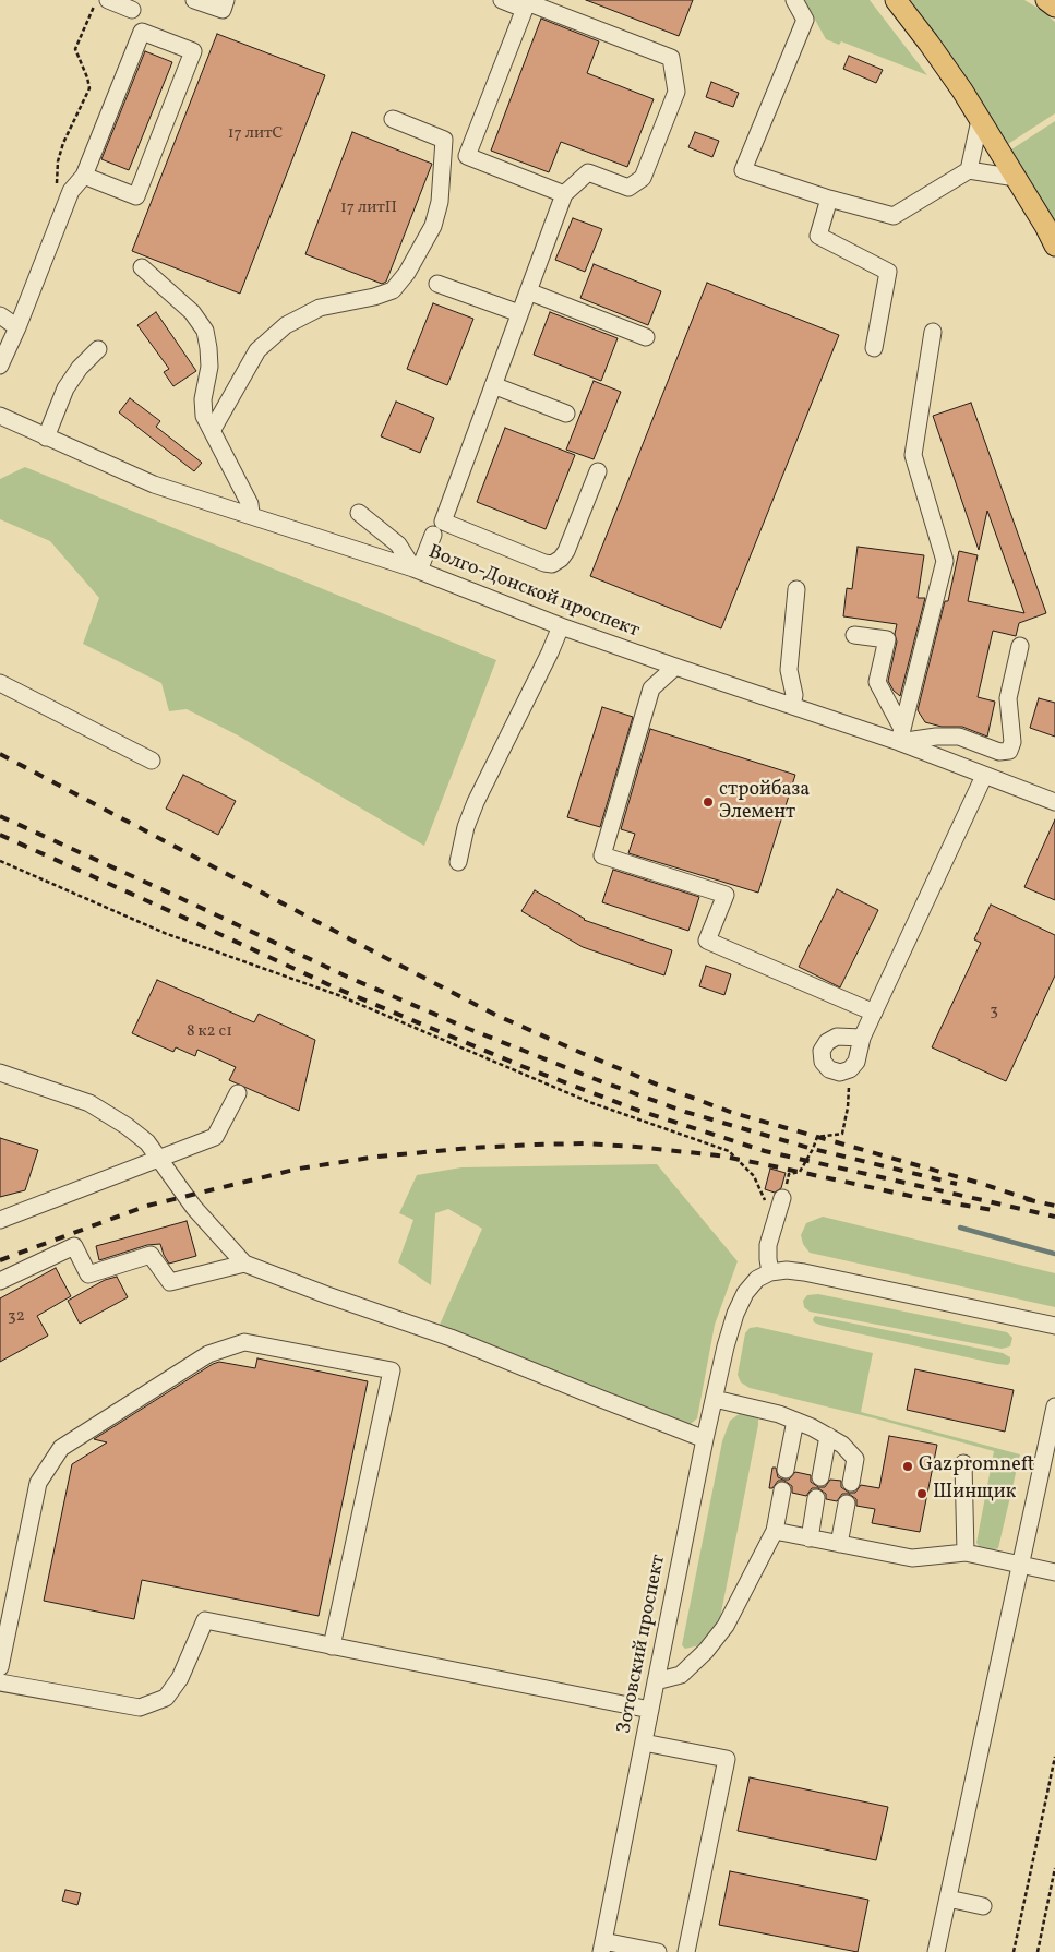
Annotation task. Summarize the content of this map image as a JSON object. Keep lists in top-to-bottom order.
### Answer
{
  "streets": {
    "street": ["Волго-Донской проспект", "Зотовский проспект"]
  },
  "places": ["стройбаза Элемент", "Gazpromneft", "Шинщик"],
  "house_numbers": [
    "17 литС",
    "17 литП",
    "3",
    "8 к2 с1",
    "32"
  ]
}
